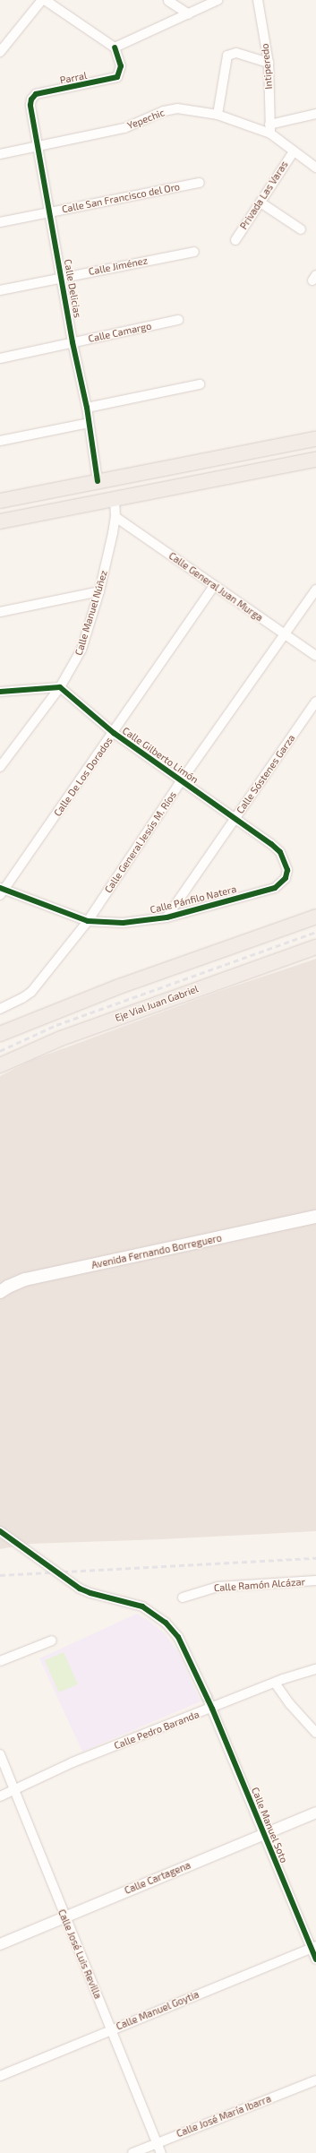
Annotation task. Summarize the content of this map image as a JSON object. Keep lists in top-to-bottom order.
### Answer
{
  "streets": {
    "main road": ["Eje Vial Juan Gabriel", "Avenida Fernando Borreguero"],
    "street": [
      "Intiperedo",
      "Parral",
      "Yepechic",
      "Privada Las Varas",
      "Calle San Francisco del Oro",
      "Calle Jiménez",
      "Calle Delicias",
      "Calle Camargo",
      "Calle General Juan Murga",
      "Calle Manuel Núñez",
      "Calle Gilberto Limón",
      "Calle Sóstenes Garza",
      "Calle De Los Dorados",
      "Calle General Jesús M. Ríos",
      "Calle Pánfilo Natera",
      "Calle Ramón Alcázar",
      "Calle Pedro Baranda",
      "Calle Manuel Soto",
      "Calle Cartagena",
      "Calle José Luis Revilla",
      "Calle Manuel Goytia",
      "Calle José María Ibarra"
    ]
  },
  "crossings": [
    ["Intiperedo", "Yepechic"],
    ["Parral", "Calle Delicias"],
    ["Yepechic", "Calle Delicias"],
    ["Calle San Francisco del Oro", "Calle Delicias"],
    ["Calle Jiménez", "Calle Delicias"],
    ["Calle Delicias", "Calle Camargo"],
    ["Calle General Juan Murga", "Calle Manuel Núñez"],
    ["Calle General Juan Murga", "Calle De Los Dorados"],
    ["Calle General Juan Murga", "Calle General Jesús M. Ríos"],
    ["Calle Manuel Núñez", "Calle Gilberto Limón"],
    ["Calle Gilberto Limón", "Calle Sóstenes Garza"],
    ["Calle Gilberto Limón", "Calle De Los Dorados"],
    ["Calle Gilberto Limón", "Calle General Jesús M. Ríos"],
    ["Calle Gilberto Limón", "Calle Pánfilo Natera"],
    ["Calle Sóstenes Garza", "Calle Pánfilo Natera"],
    ["Calle De Los Dorados", "Calle Pánfilo Natera"],
    ["Calle General Jesús M. Ríos", "Calle Pánfilo Natera"],
    ["Calle Pedro Baranda", "Calle Manuel Soto"],
    ["Calle Pedro Baranda", "Calle José Luis Revilla"],
    ["Calle Manuel Soto", "Calle Cartagena"],
    ["Calle Manuel Soto", "Calle Manuel Goytia"],
    ["Calle Cartagena", "Calle José Luis Revilla"],
    ["Calle José Luis Revilla", "Calle Manuel Goytia"],
    ["Calle José Luis Revilla", "Calle José María Ibarra"]
  ]
}
